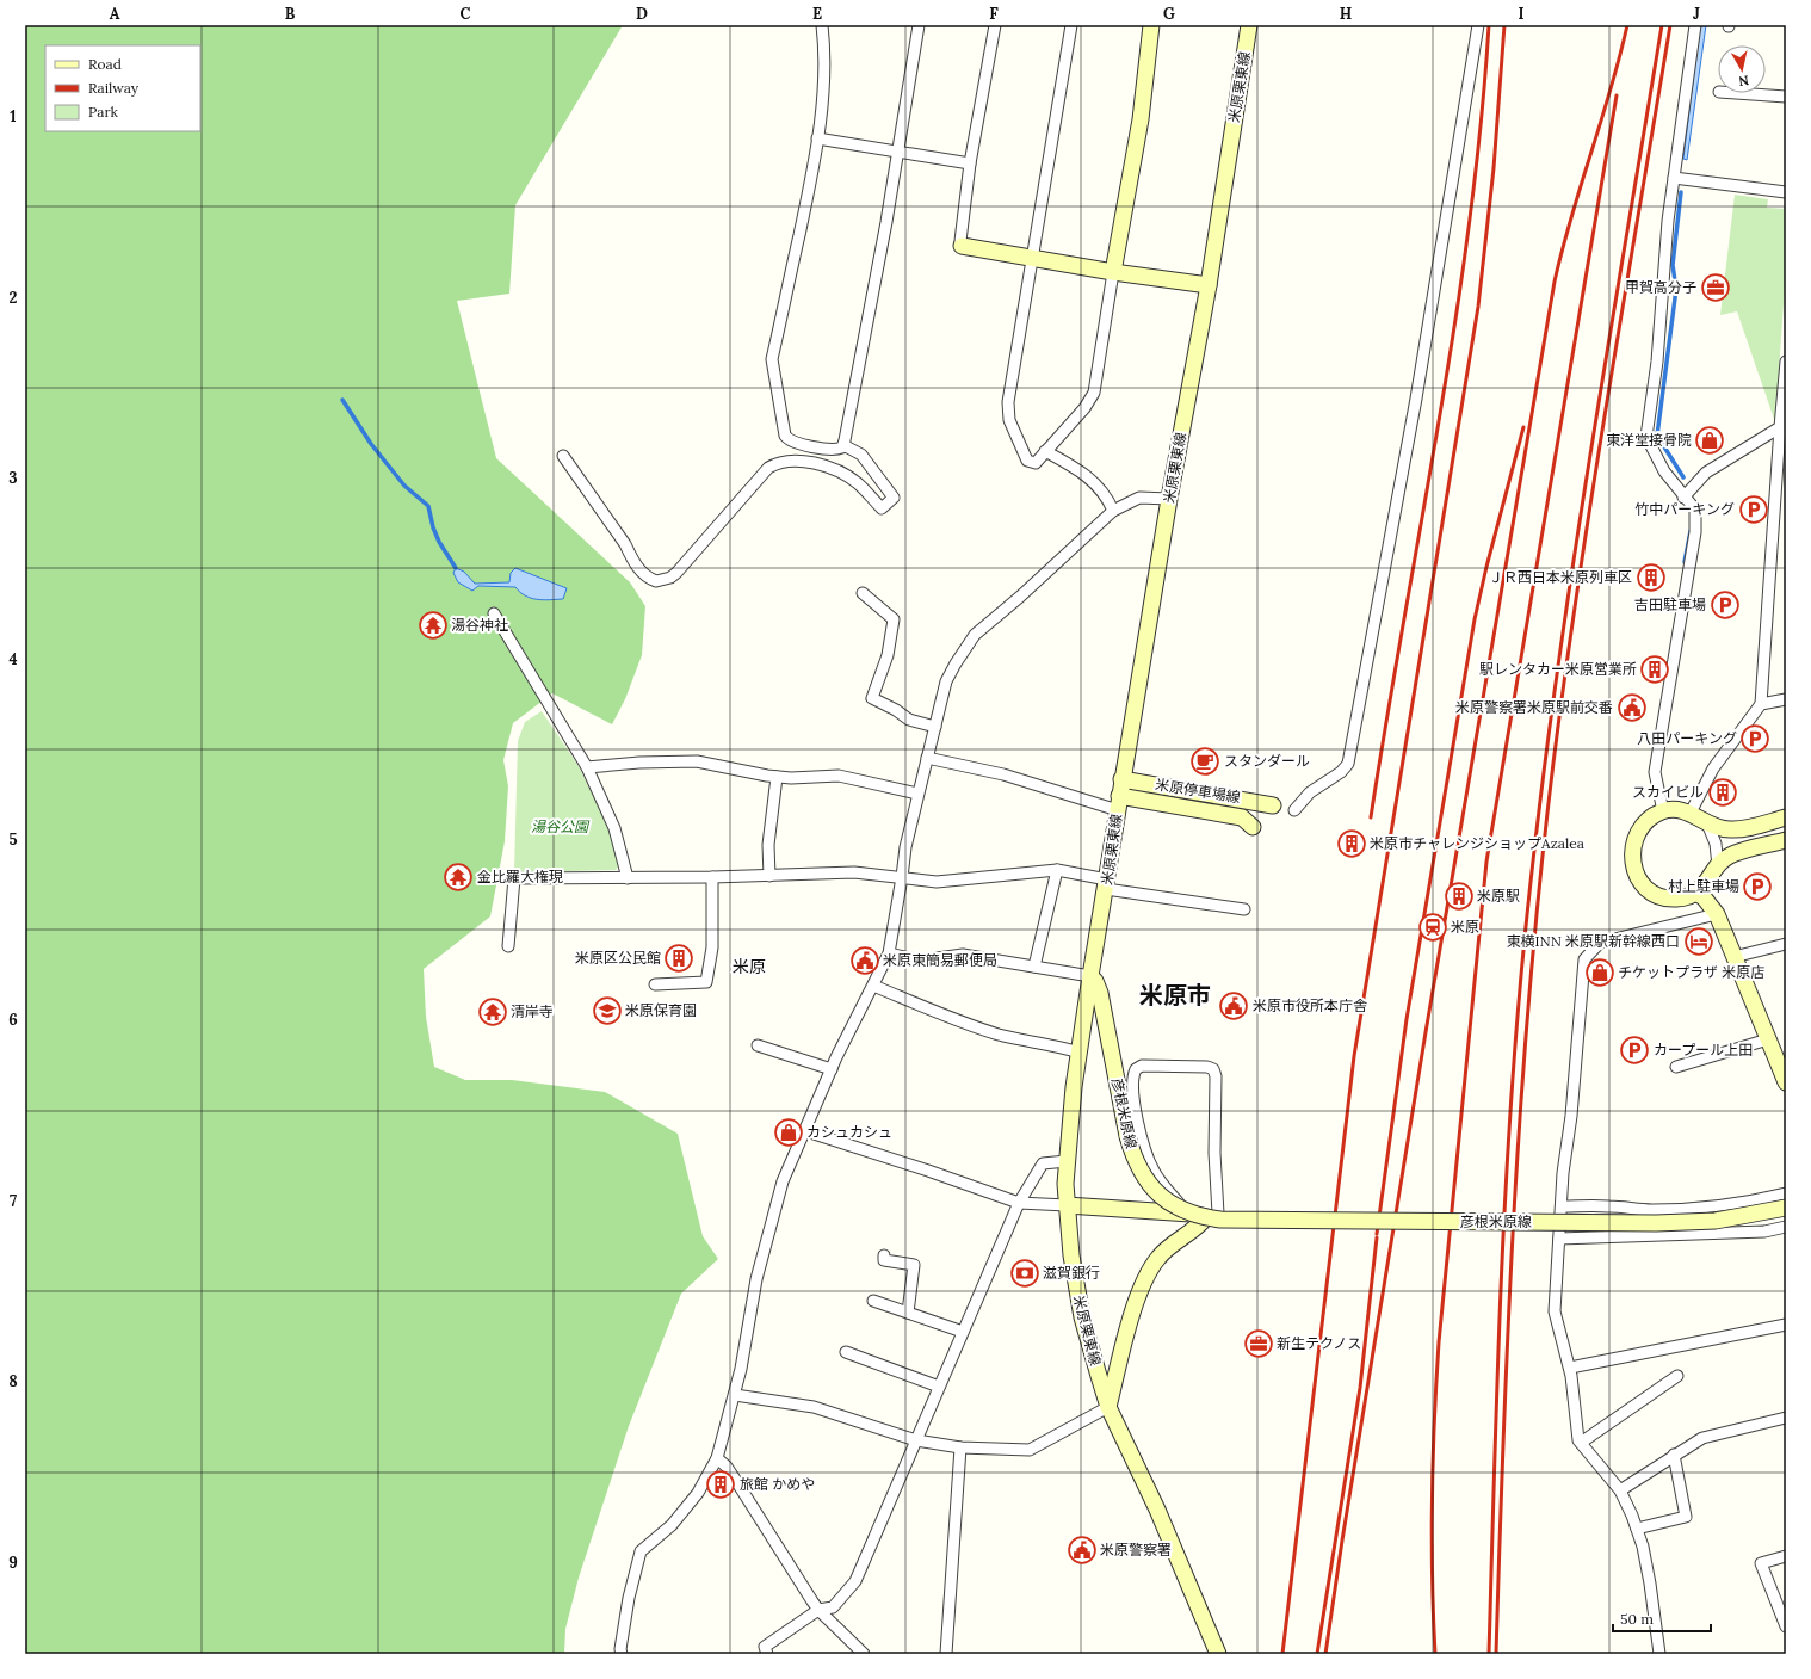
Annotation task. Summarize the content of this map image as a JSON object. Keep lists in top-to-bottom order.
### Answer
{
  "streets": {
    "main road": ["米原栗東線", "米原停車場線", "彦根米原線"]
  },
  "crossings": [
    ["米原栗東線", "米原停車場線"],
    ["米原栗東線", "彦根米原線"]
  ],
  "districts": ["米原", "米原市"],
  "parks": ["湯谷公園"],
  "places": {
    "office": ["甲賀高分子", "新生テクノス"],
    "shop": ["東洋堂接骨院", "チケットプラザ 米原店", "カシュカシュ"],
    "parking": [
      "竹中パーキング",
      "吉田駐車場",
      "八田パーキング",
      "村上駐車場",
      "カープール上田"
    ],
    "building": [
      "ＪＲ西日本米原列車区",
      "駅レンタカー米原営業所",
      "スカイビル",
      "米原市チャレンジショップAzalea",
      "米原駅",
      "米原区公民館",
      "旅館 かめや"
    ],
    "temple": ["湯谷神社", "金比羅大権現", "清岸寺"],
    "public building": [
      "米原警察署米原駅前交番",
      "米原東簡易郵便局",
      "米原市役所本庁舎",
      "米原警察署"
    ],
    "cafe": ["スタンダール"],
    "station": ["米原"],
    "hotel": ["東横INN 米原駅新幹線西口"],
    "school or university": ["米原保育園"],
    "bank": ["滋賀銀行"]
  },
  "legend": ["Road", "Railway", "Park"],
  "scale_bar": "50 m",
  "north": "bottom",
  "grid": {
    "columns": [
      "A",
      "B",
      "C",
      "D",
      "E",
      "F",
      "G",
      "H",
      "I",
      "J"
    ],
    "rows": [
      "1",
      "2",
      "3",
      "4",
      "5",
      "6",
      "7",
      "8",
      "9"
    ]
  }
}
